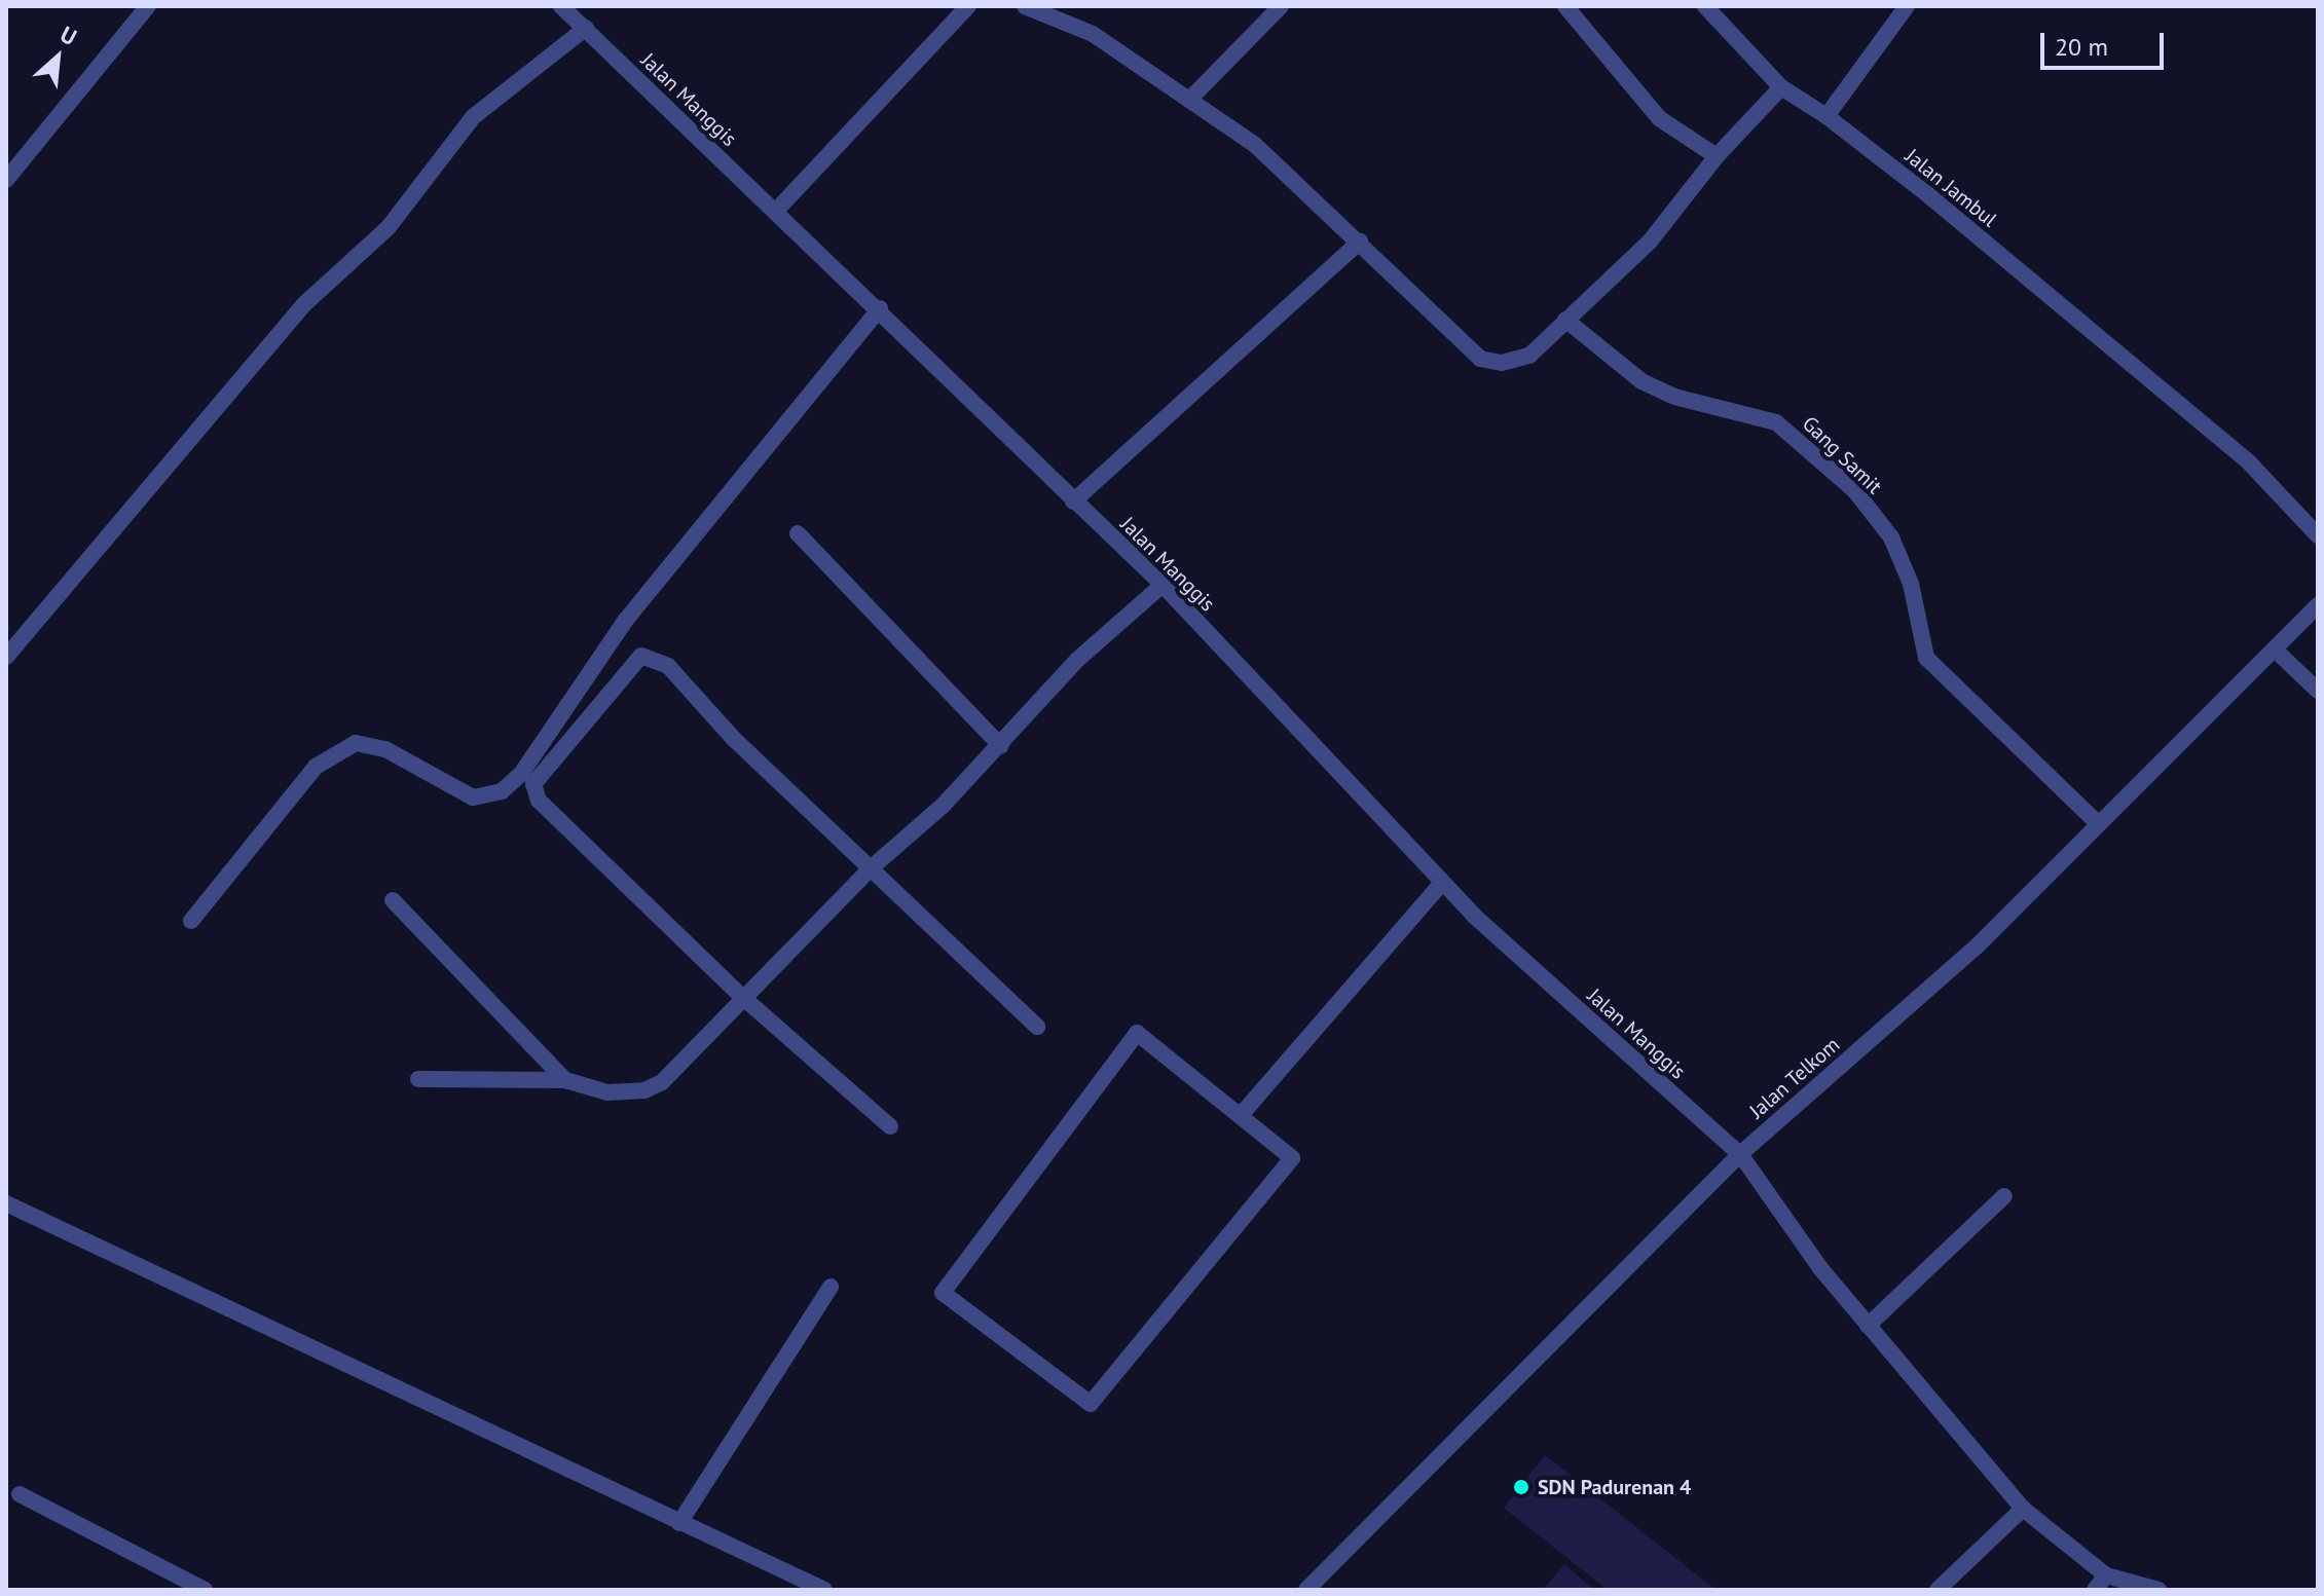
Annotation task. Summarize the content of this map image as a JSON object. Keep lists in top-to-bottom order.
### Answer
{
  "streets": {
    "street": [
      "Jalan Manggis",
      "Jalan Jambul",
      "Gang Samit",
      "Jalan Telkom"
    ]
  },
  "crossings": [
    ["Jalan Manggis", "Jalan Telkom"],
    ["Gang Samit", "Jalan Telkom"]
  ],
  "places": ["SDN Padurenan 4"],
  "scale_bar": "20 m",
  "north": "top right"
}
